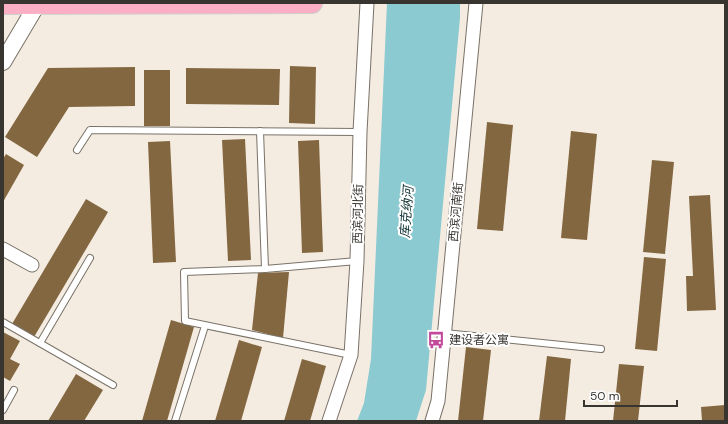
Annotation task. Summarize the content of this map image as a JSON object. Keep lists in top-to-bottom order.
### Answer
{
  "streets": {
    "street": ["西滨河南街", "西滨河北街"]
  },
  "water": ["库克纳河"],
  "places": {
    "bus stop": ["建设者公寓"]
  },
  "scale_bar": "50 m"
}
